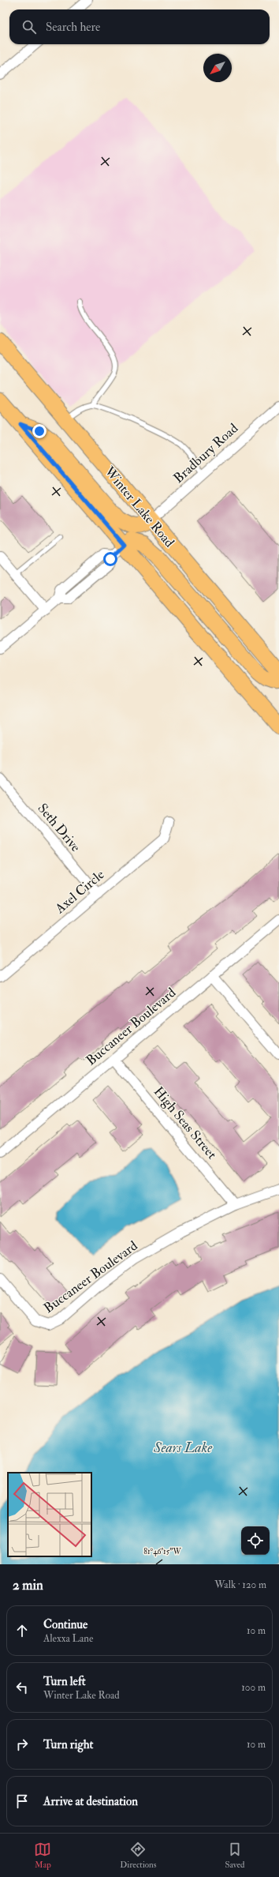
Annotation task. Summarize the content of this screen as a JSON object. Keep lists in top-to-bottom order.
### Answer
{
  "streets": {
    "main road": ["Winter Lake Road"],
    "street": [
      "Bradbury Road",
      "Seth Drive",
      "Axel Circle",
      "Buccaneer Boulevard",
      "High Seas Street"
    ]
  },
  "crossings": [
    ["Bradbury Road", "Winter Lake Road"],
    ["Seth Drive", "Axel Circle"],
    ["Buccaneer Boulevard", "High Seas Street"]
  ],
  "water": ["Sears Lake"],
  "north": "bottom left",
  "page": {
    "search": "Search here",
    "heading": ["2 min", "Walk · 120 m"],
    "list": [
      ["Continue", "Alexxa Lane", "10 m"],
      ["Turn left", "Winter Lake Road", "100 m"],
      ["Turn right", "10 m"],
      "Arrive at destination"
    ],
    "nav": ["Map", "Directions", "Saved"]
  },
  "coordinates": ["81°46'15\"W"]
}
